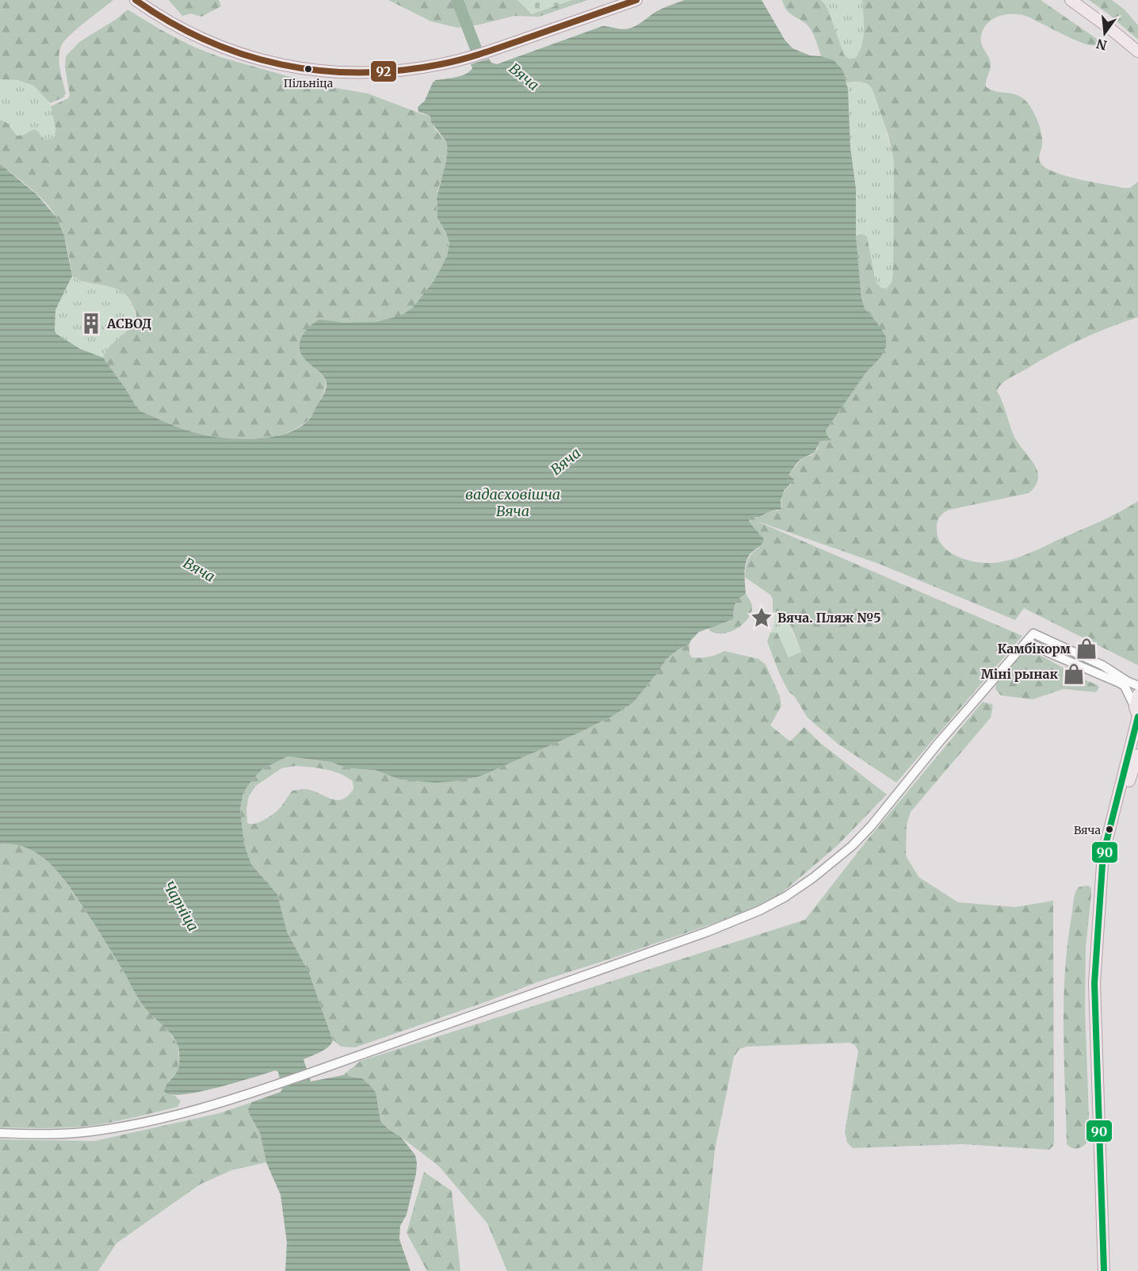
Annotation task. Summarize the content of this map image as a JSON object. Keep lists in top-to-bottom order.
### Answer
{
  "water": ["Вяча", "вадасховішча Вяча", "Чарніца"],
  "places": {
    "other": ["Пільніца", "Вяча"],
    "building": ["АСВОД"],
    "place": ["Вяча. Пляж №5"],
    "shop": ["Камбікорм", "Міні рынак"]
  },
  "lines": ["transit line 92", "transit line 90"],
  "north": "bottom"
}
